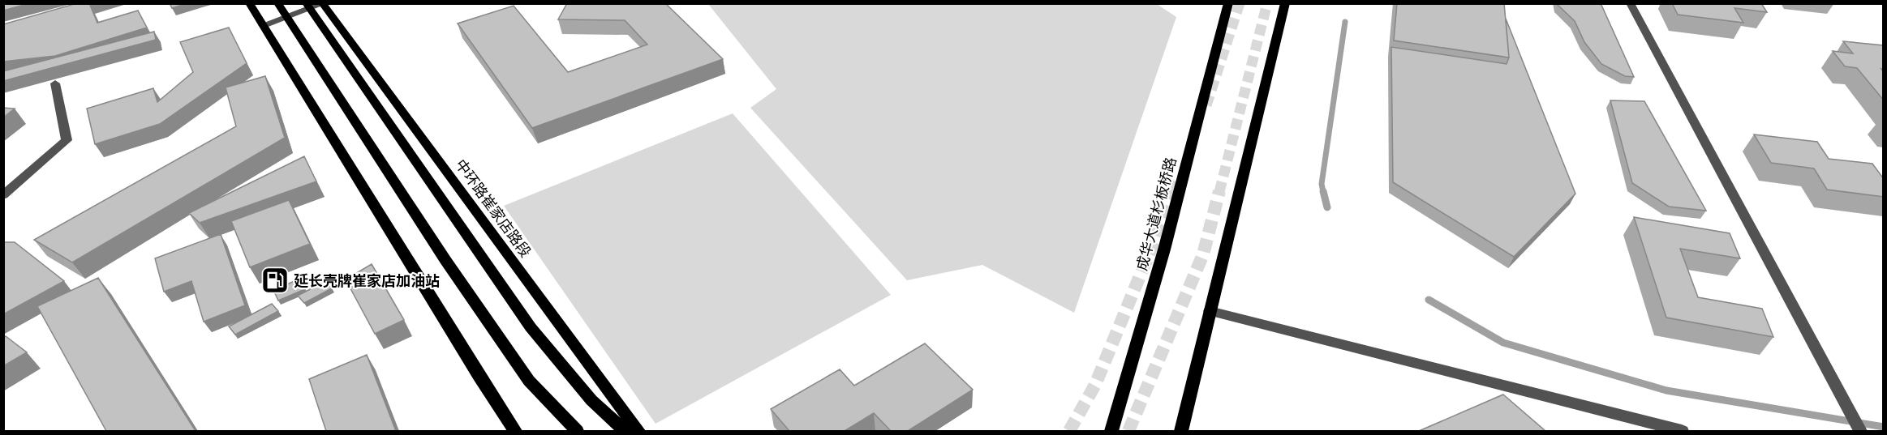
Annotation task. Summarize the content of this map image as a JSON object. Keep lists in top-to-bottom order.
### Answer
{
  "streets": {
    "main road": ["中环路崔家店路段", "成华大道杉板桥路"]
  },
  "places": {
    "fuel station": ["延长壳牌崔家店加油站"]
  }
}
